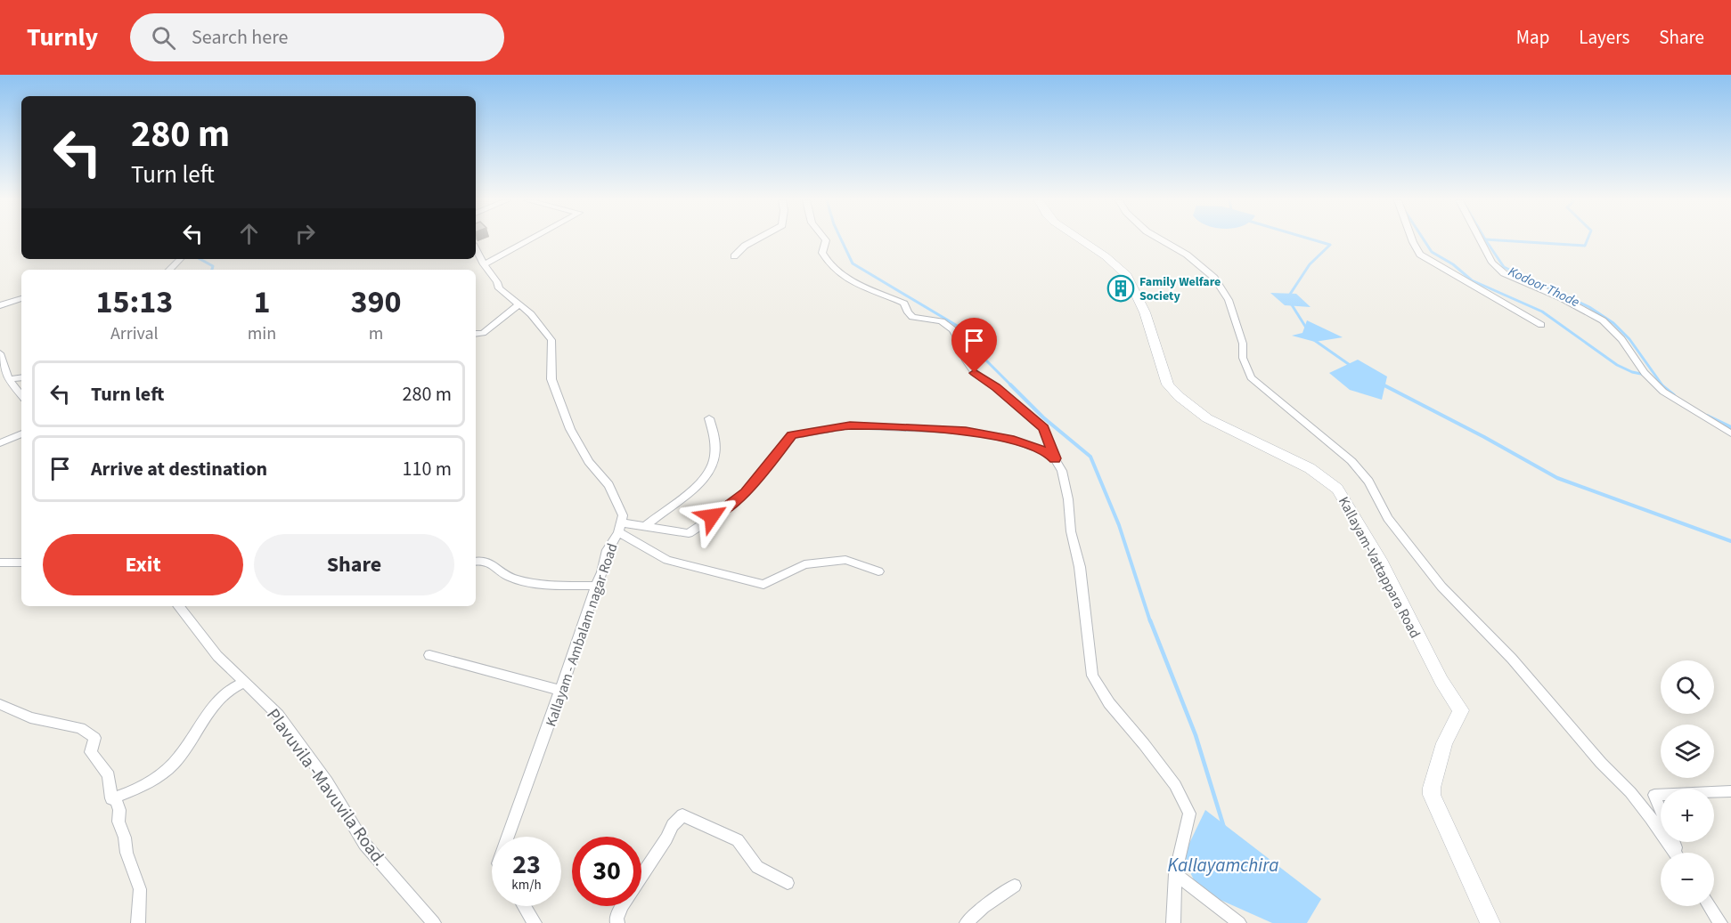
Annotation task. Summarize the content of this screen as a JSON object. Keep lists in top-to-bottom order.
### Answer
{
  "streets": {
    "street": ["Kallayam-Vattappara Road", "Kallayam - Ambalam nagar Road", "Plavuvila -Mavuvila Road."]
  },
  "water": ["Kodoor Thode", "Kallayamchira"],
  "places": {
    "building": ["Family Welfare Society"]
  },
  "page": {
    "header": "Turnly",
    "search": "Search here",
    "nav": ["Map", "Layers", "Share"],
    "turn": ["280 m", "Turn left"],
    "eta": [
      "15:13",
      "Arrival",
      "1",
      "min",
      "390",
      "m"
    ],
    "list": [
      {
        "name": "Turn left",
        "value": "280 m"
      },
      {
        "name": "Arrive at destination",
        "value": "110 m"
      }
    ],
    "buttons": ["Exit", "Share"],
    "map_buttons": ["+", "−"],
    "speed": "23 km/h",
    "limit": "30"
  }
}
